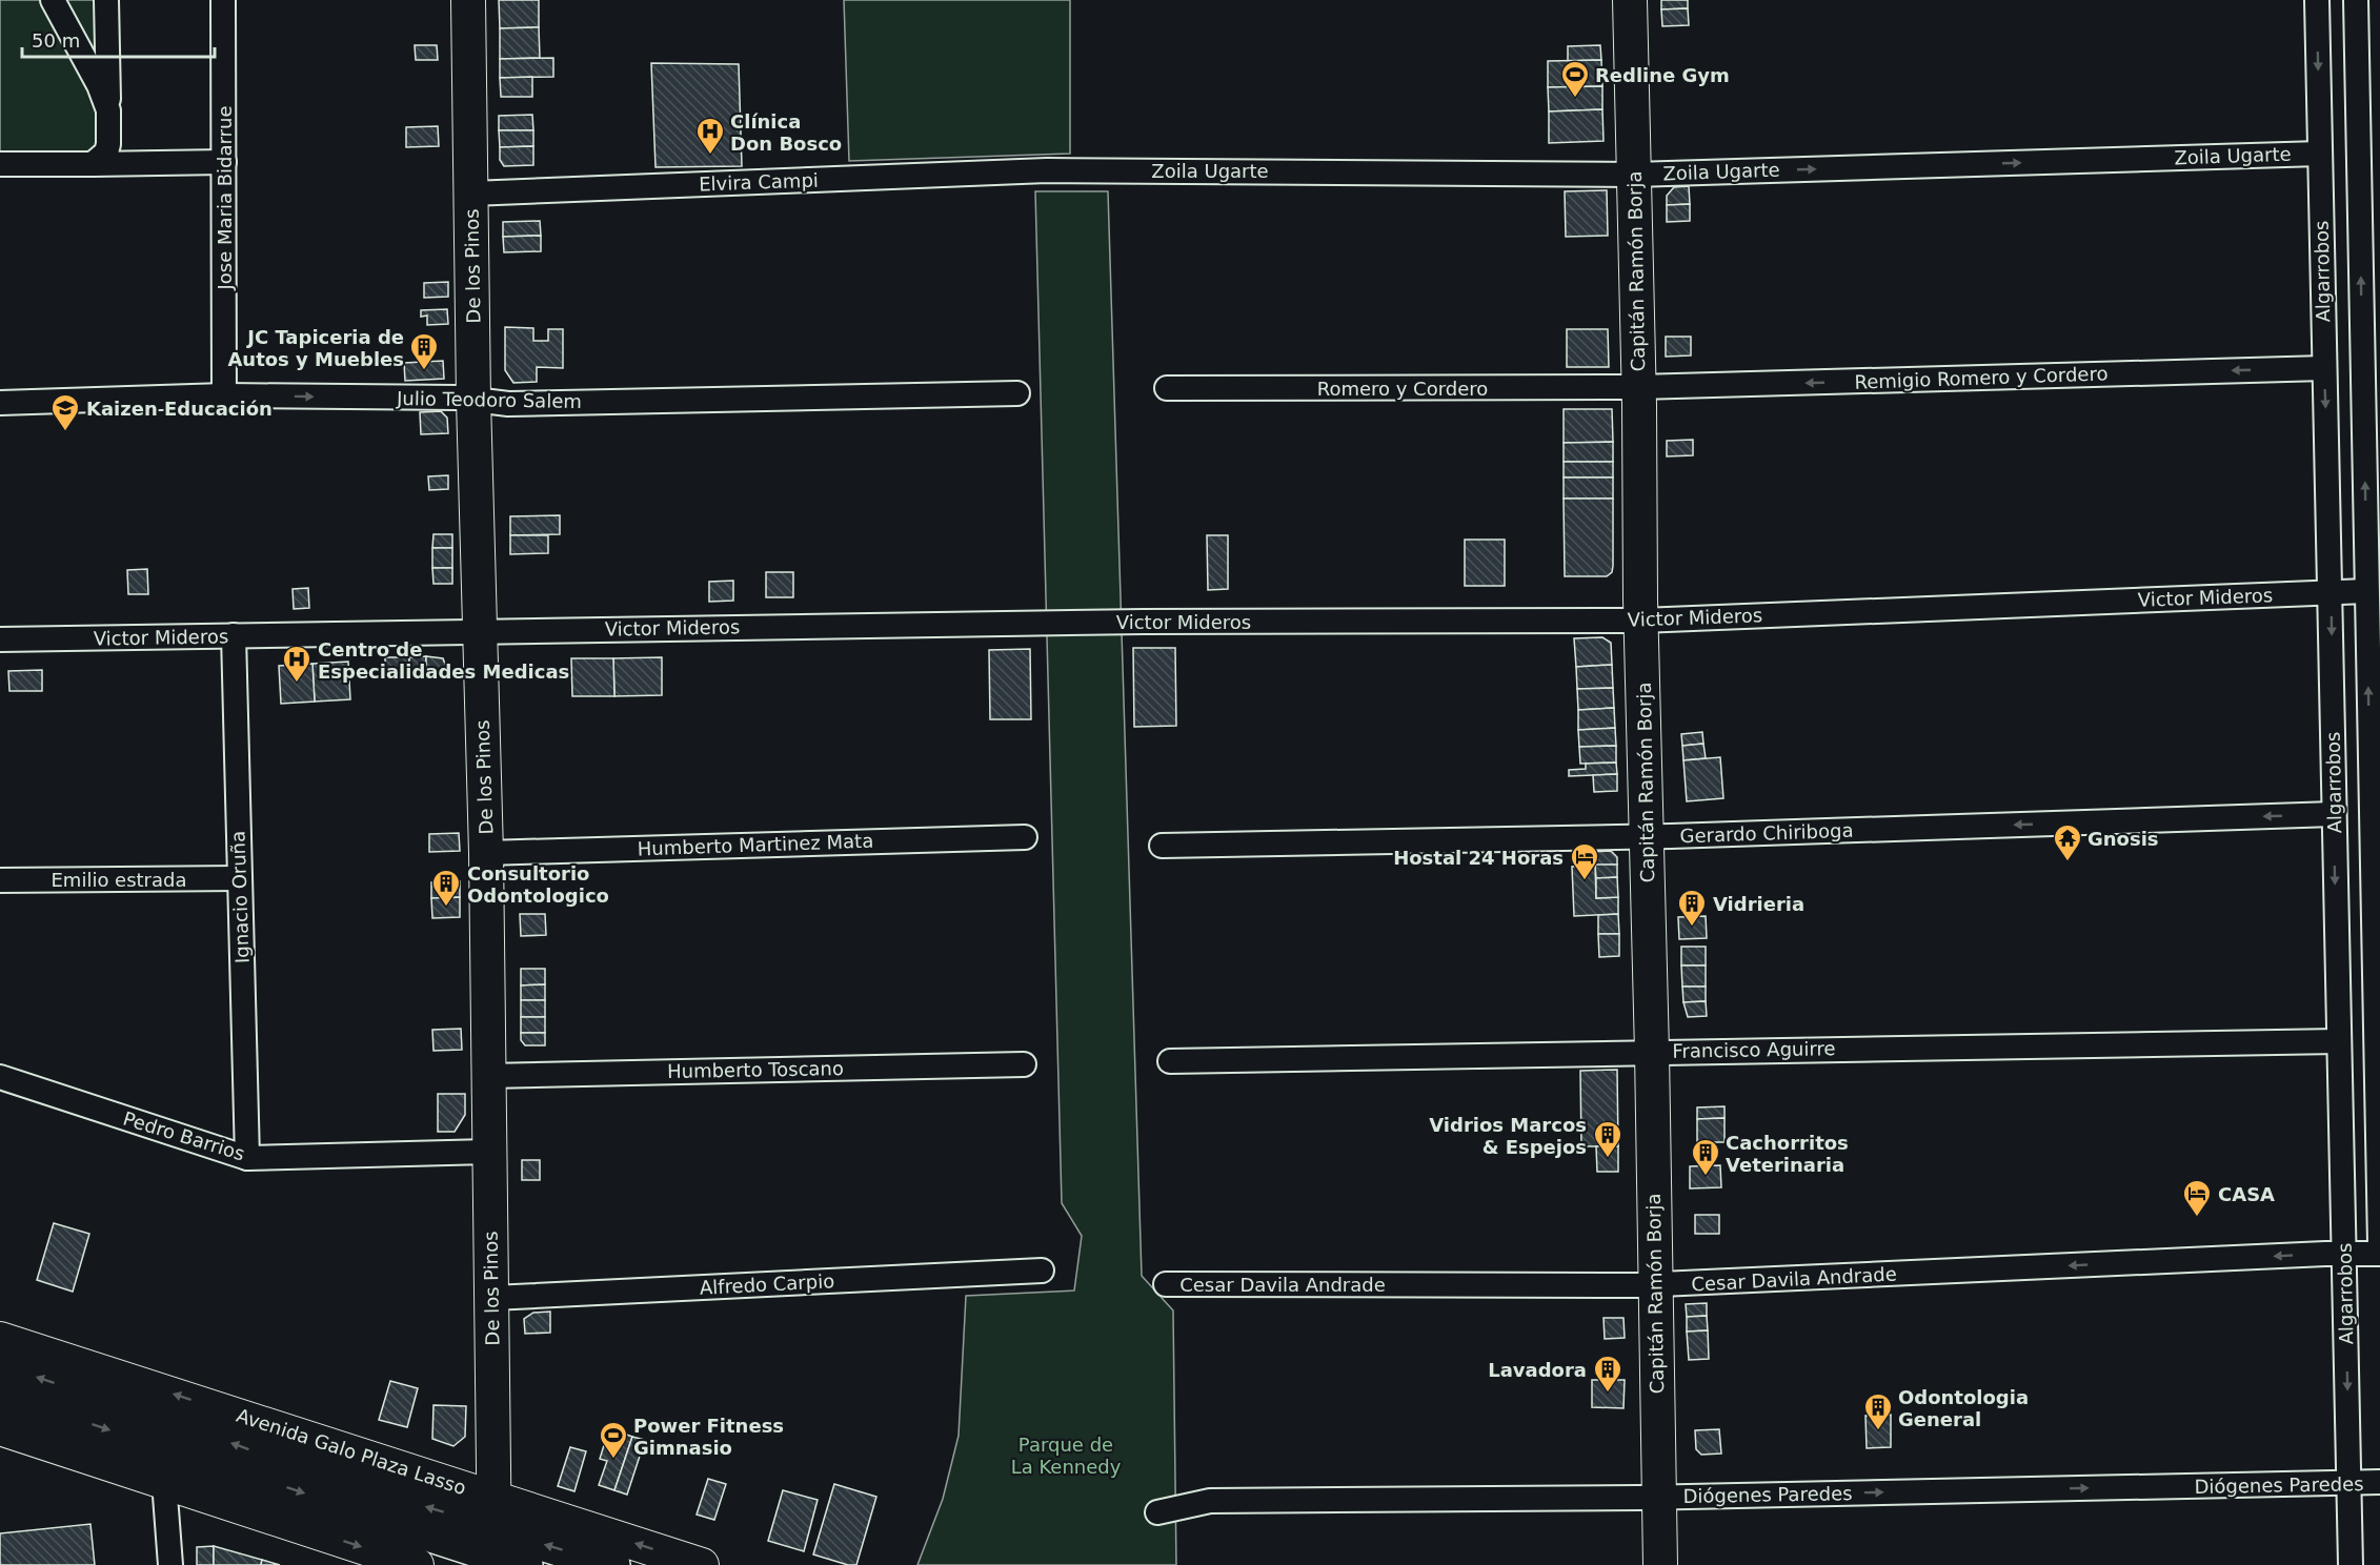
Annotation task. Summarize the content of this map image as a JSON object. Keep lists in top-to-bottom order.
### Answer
{
  "streets": {
    "main road": ["Avenida Galo Plaza Lasso"],
    "street": [
      "Zoila Ugarte",
      "Elvira Campi",
      "Jose Maria Bidarrue",
      "De los Pinos",
      "Capitán Ramón Borja",
      "Algarrobos",
      "Remigio Romero y Cordero",
      "Romero y Cordero",
      "Julio Teodoro Salem",
      "Victor Mideros",
      "Gerardo Chiriboga",
      "Humberto Martinez Mata",
      "Emilio estrada",
      "Ignacio Oruña",
      "Francisco Aguirre",
      "Humberto Toscano",
      "Pedro Barrios",
      "Cesar Davila Andrade",
      "Alfredo Carpio",
      "Diógenes Paredes"
    ]
  },
  "crossings": [
    ["Zoila Ugarte", "Elvira Campi"],
    ["Zoila Ugarte", "Capitán Ramón Borja"],
    ["Zoila Ugarte", "Algarrobos"],
    ["Elvira Campi", "De los Pinos"],
    ["Jose Maria Bidarrue", "Julio Teodoro Salem"],
    ["De los Pinos", "Julio Teodoro Salem"],
    ["De los Pinos", "Victor Mideros"],
    ["De los Pinos", "Humberto Martinez Mata"],
    ["De los Pinos", "Humberto Toscano"],
    ["De los Pinos", "Pedro Barrios"],
    ["De los Pinos", "Alfredo Carpio"],
    ["De los Pinos", "Avenida Galo Plaza Lasso"],
    ["Capitán Ramón Borja", "Remigio Romero y Cordero"],
    ["Capitán Ramón Borja", "Romero y Cordero"],
    ["Capitán Ramón Borja", "Victor Mideros"],
    ["Capitán Ramón Borja", "Gerardo Chiriboga"],
    ["Capitán Ramón Borja", "Francisco Aguirre"],
    ["Capitán Ramón Borja", "Cesar Davila Andrade"],
    ["Capitán Ramón Borja", "Diógenes Paredes"],
    ["Algarrobos", "Remigio Romero y Cordero"],
    ["Algarrobos", "Victor Mideros"],
    ["Algarrobos", "Gerardo Chiriboga"],
    ["Algarrobos", "Francisco Aguirre"],
    ["Algarrobos", "Cesar Davila Andrade"],
    ["Algarrobos", "Diógenes Paredes"],
    ["Remigio Romero y Cordero", "Romero y Cordero"],
    ["Victor Mideros", "Ignacio Oruña"],
    ["Emilio estrada", "Ignacio Oruña"],
    ["Ignacio Oruña", "Pedro Barrios"]
  ],
  "one_way": [
    "Zoila Ugarte",
    "Remigio Romero y Cordero",
    "Gerardo Chiriboga",
    "Cesar Davila Andrade",
    "Diógenes Paredes"
  ],
  "parks": ["Parque de La Kennedy"],
  "places": {
    "sports": ["Redline Gym", "Power Fitness Gimnasio"],
    "hospital": ["Clínica Don Bosco", "Centro de Especialidades Medicas"],
    "building": [
      "JC Tapiceria de Autos y Muebles",
      "Consultorio Odontologico",
      "Vidrieria",
      "Vidrios Marcos & Espejos",
      "Cachorritos Veterinaria",
      "Lavadora",
      "Odontologia General"
    ],
    "school or university": ["Kaizen Educación"],
    "temple": ["Gnosis"],
    "hotel": ["Hostal 24 Horas", "CASA"]
  },
  "scale_bar": "50 m"
}
